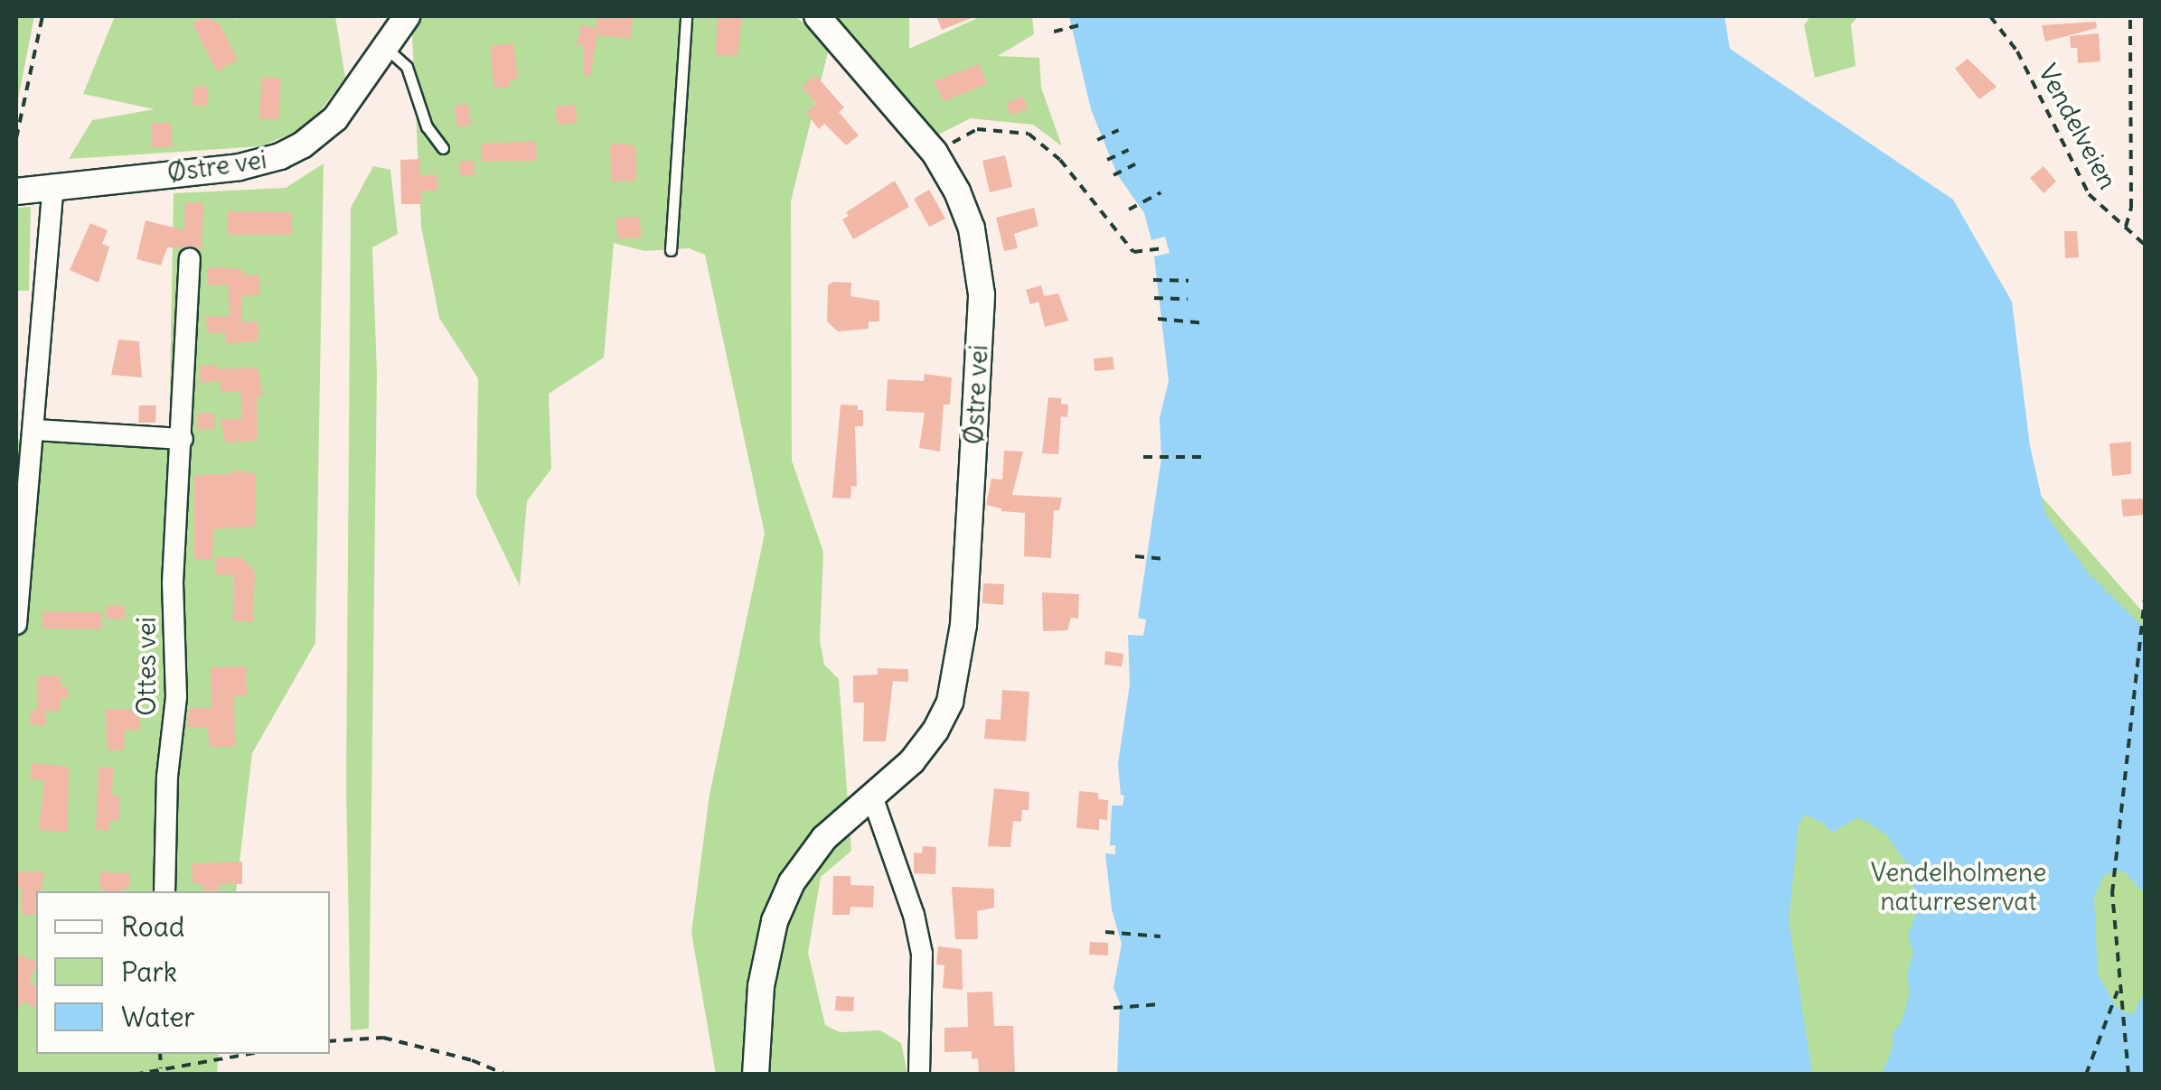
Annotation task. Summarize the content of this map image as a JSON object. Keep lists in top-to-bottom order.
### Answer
{
  "streets": {
    "street": ["Østre vei", "Ottes vei"],
    "path": ["Vendelveien"]
  },
  "parks": ["Vendelholmene naturreservat"],
  "legend": ["Road", "Park", "Water"]
}
